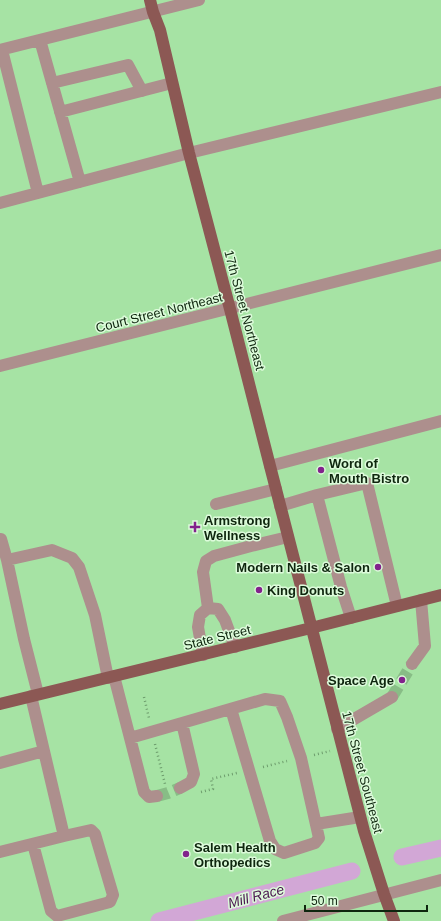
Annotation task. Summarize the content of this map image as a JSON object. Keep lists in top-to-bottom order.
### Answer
{
  "streets": {
    "main road": ["17th Street Northeast", "State Street", "17th Street Southeast"],
    "street": ["Court Street Northeast"]
  },
  "crossings": [
    ["17th Street Northeast", "Court Street Northeast"],
    ["17th Street Northeast", "State Street"],
    ["17th Street Northeast", "17th Street Southeast"],
    ["State Street", "17th Street Southeast"]
  ],
  "water": ["Mill Race"],
  "places": {
    "other": [
      "Word of Mouth Bistro",
      "Modern Nails & Salon",
      "King Donuts",
      "Space Age",
      "Salem Health Orthopedics"
    ],
    "health": ["Armstrong Wellness"]
  },
  "scale_bar": "50 m"
}
